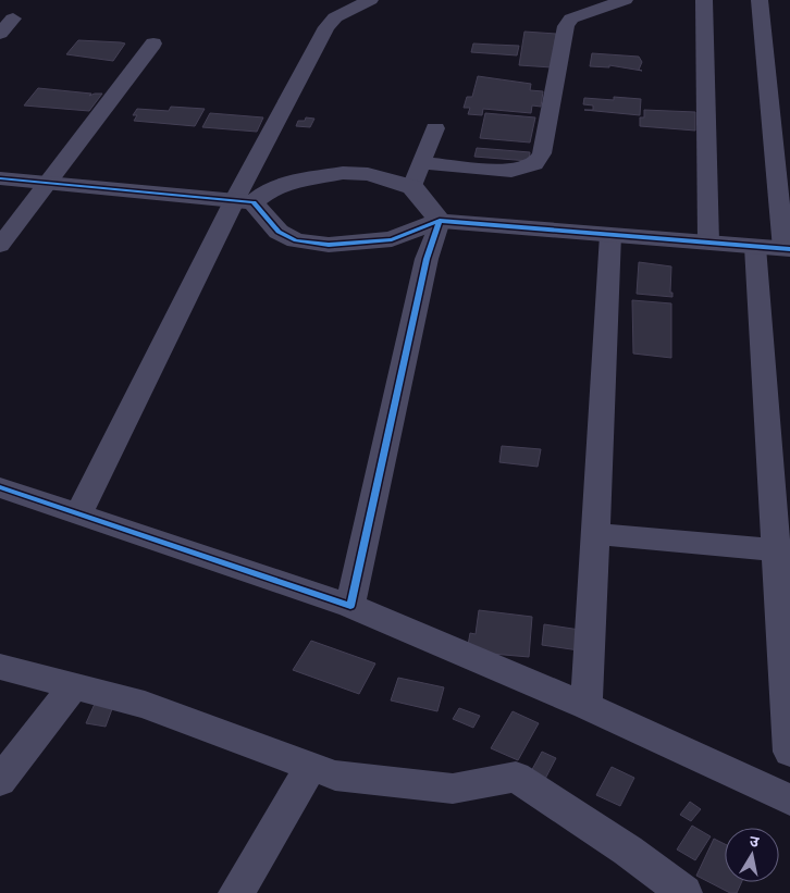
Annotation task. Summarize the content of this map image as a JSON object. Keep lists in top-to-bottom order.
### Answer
{
  "north": "top"
}
